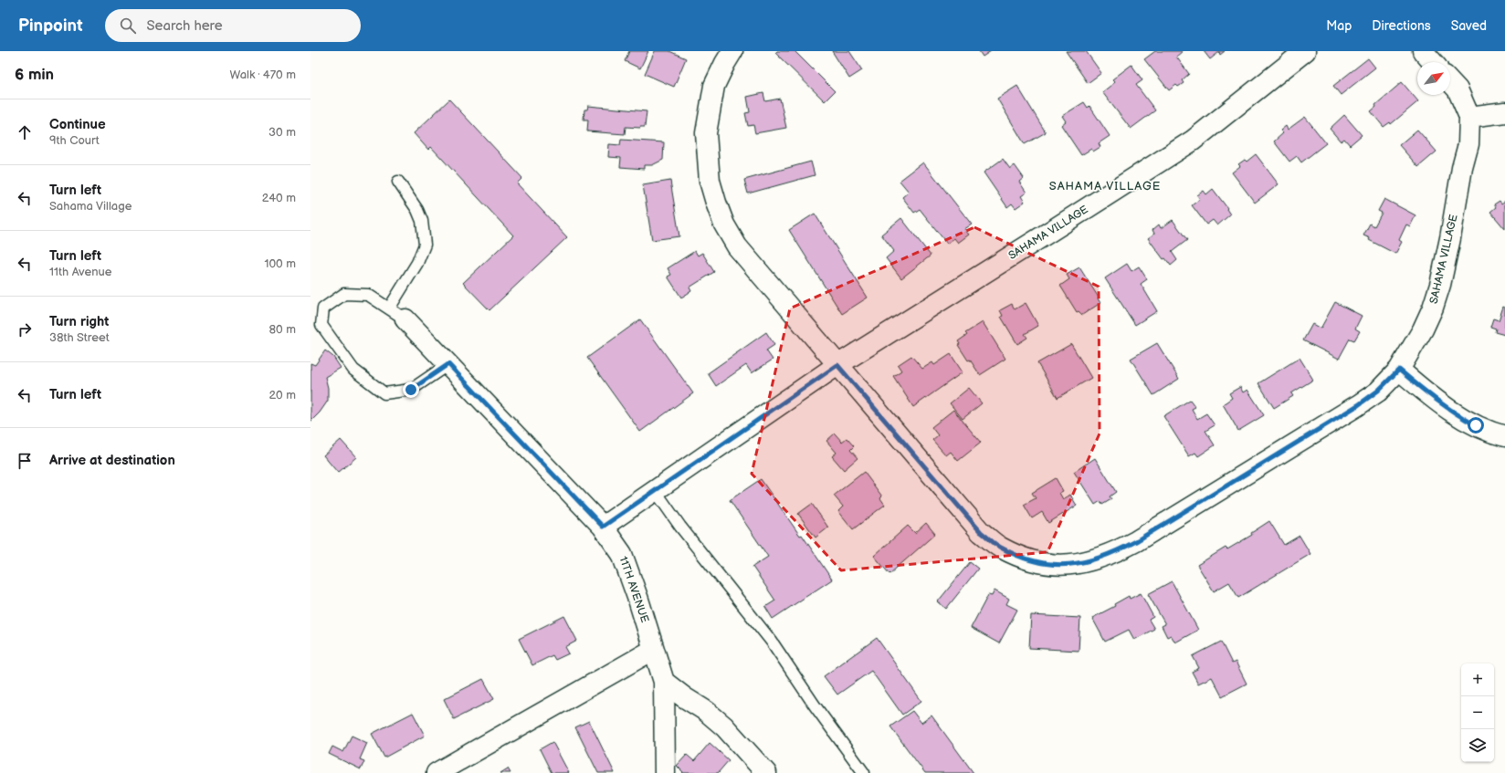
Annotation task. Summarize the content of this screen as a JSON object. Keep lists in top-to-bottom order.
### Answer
{
  "streets": {
    "street": ["SAHAMA VILLAGE", "11TH AVENUE"]
  },
  "districts": ["SAHAMA VILLAGE"],
  "north": "top right",
  "page": {
    "header": "Pinpoint",
    "search": "Search here",
    "nav": ["Map", "Directions", "Saved"],
    "heading": ["6 min", "Walk · 470 m"],
    "list": [
      ["Continue", "9th Court", "30 m"],
      ["Turn left", "Sahama Village", "240 m"],
      ["Turn left", "11th Avenue", "100 m"],
      ["Turn right", "38th Street", "80 m"],
      ["Turn left", "20 m"],
      "Arrive at destination"
    ],
    "map_buttons": ["+", "−"]
  }
}
